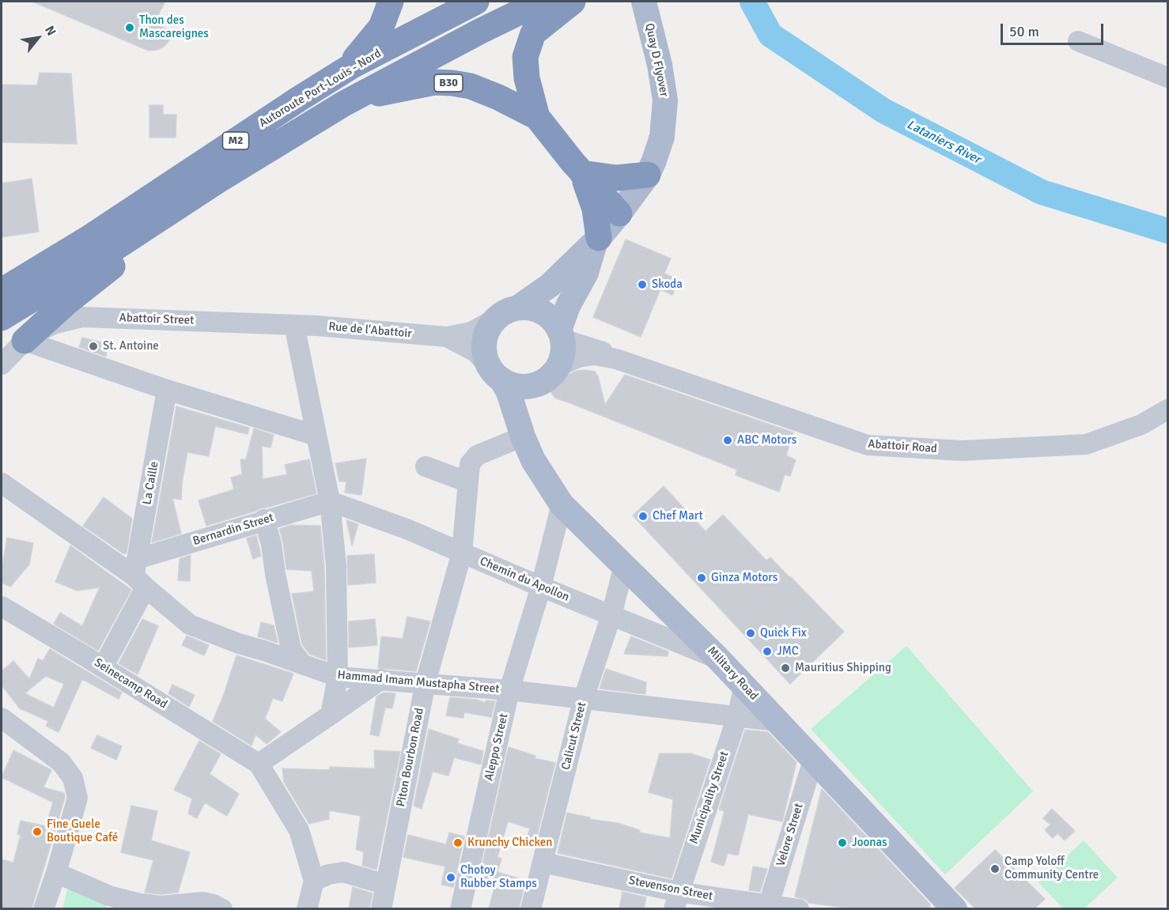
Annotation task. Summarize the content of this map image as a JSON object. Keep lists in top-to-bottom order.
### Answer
{
  "streets": {
    "highway": ["B30", "Autoroute Port-Louis - Nord", "M2"],
    "main road": ["Quay D Flyover", "Military Road"],
    "street": [
      "Abattoir Street",
      "Rue de l'Abattoir",
      "Abattoir Road",
      "La Caille",
      "Bernardin Street",
      "Chemin du Apollon",
      "Hammad Imam Mustapha Street",
      "Seinecamp Road",
      "Calicut Street",
      "Aleppo Street",
      "Piton Bourbon Road",
      "Municipality Street",
      "Velore Street",
      "Stevenson Street"
    ]
  },
  "crossings": [
    ["Quay D Flyover", "Rue de l'Abattoir"],
    ["Quay D Flyover", "Abattoir Road"],
    ["Quay D Flyover", "Military Road"],
    ["B30", "Autoroute Port-Louis - Nord"],
    ["B30", "M2"],
    ["Autoroute Port-Louis - Nord", "M2"],
    ["Abattoir Street", "Rue de l'Abattoir"],
    ["Rue de l'Abattoir", "Abattoir Road"],
    ["Rue de l'Abattoir", "Military Road"],
    ["Abattoir Road", "Military Road"],
    ["La Caille", "Bernardin Street"],
    ["La Caille", "Hammad Imam Mustapha Street"],
    ["La Caille", "Seinecamp Road"],
    ["Bernardin Street", "Chemin du Apollon"],
    ["Bernardin Street", "Hammad Imam Mustapha Street"],
    ["Chemin du Apollon", "Military Road"],
    ["Chemin du Apollon", "Calicut Street"],
    ["Chemin du Apollon", "Aleppo Street"],
    ["Chemin du Apollon", "Piton Bourbon Road"],
    ["Military Road", "Hammad Imam Mustapha Street"],
    ["Military Road", "Calicut Street"],
    ["Military Road", "Aleppo Street"],
    ["Military Road", "Piton Bourbon Road"],
    ["Military Road", "Municipality Street"],
    ["Military Road", "Velore Street"],
    ["Hammad Imam Mustapha Street", "Calicut Street"],
    ["Hammad Imam Mustapha Street", "Aleppo Street"],
    ["Hammad Imam Mustapha Street", "Piton Bourbon Road"],
    ["Hammad Imam Mustapha Street", "Municipality Street"],
    ["Calicut Street", "Stevenson Street"],
    ["Municipality Street", "Stevenson Street"],
    ["Velore Street", "Stevenson Street"]
  ],
  "water": ["Lataniers River"],
  "places": [
    "Thon des Mascareignes",
    "Skoda",
    "St. Antoine",
    "ABC Motors",
    "Chef Mart",
    "Ginza Motors",
    "Quick Fix",
    "JMC",
    "Mauritius Shipping",
    "Fine Guele Boutique Café",
    "Krunchy Chicken",
    "Joonas",
    "Camp Yoloff Community Centre",
    "Chotoy Rubber Stamps"
  ],
  "scale_bar": "50 m",
  "north": "top right"
}
